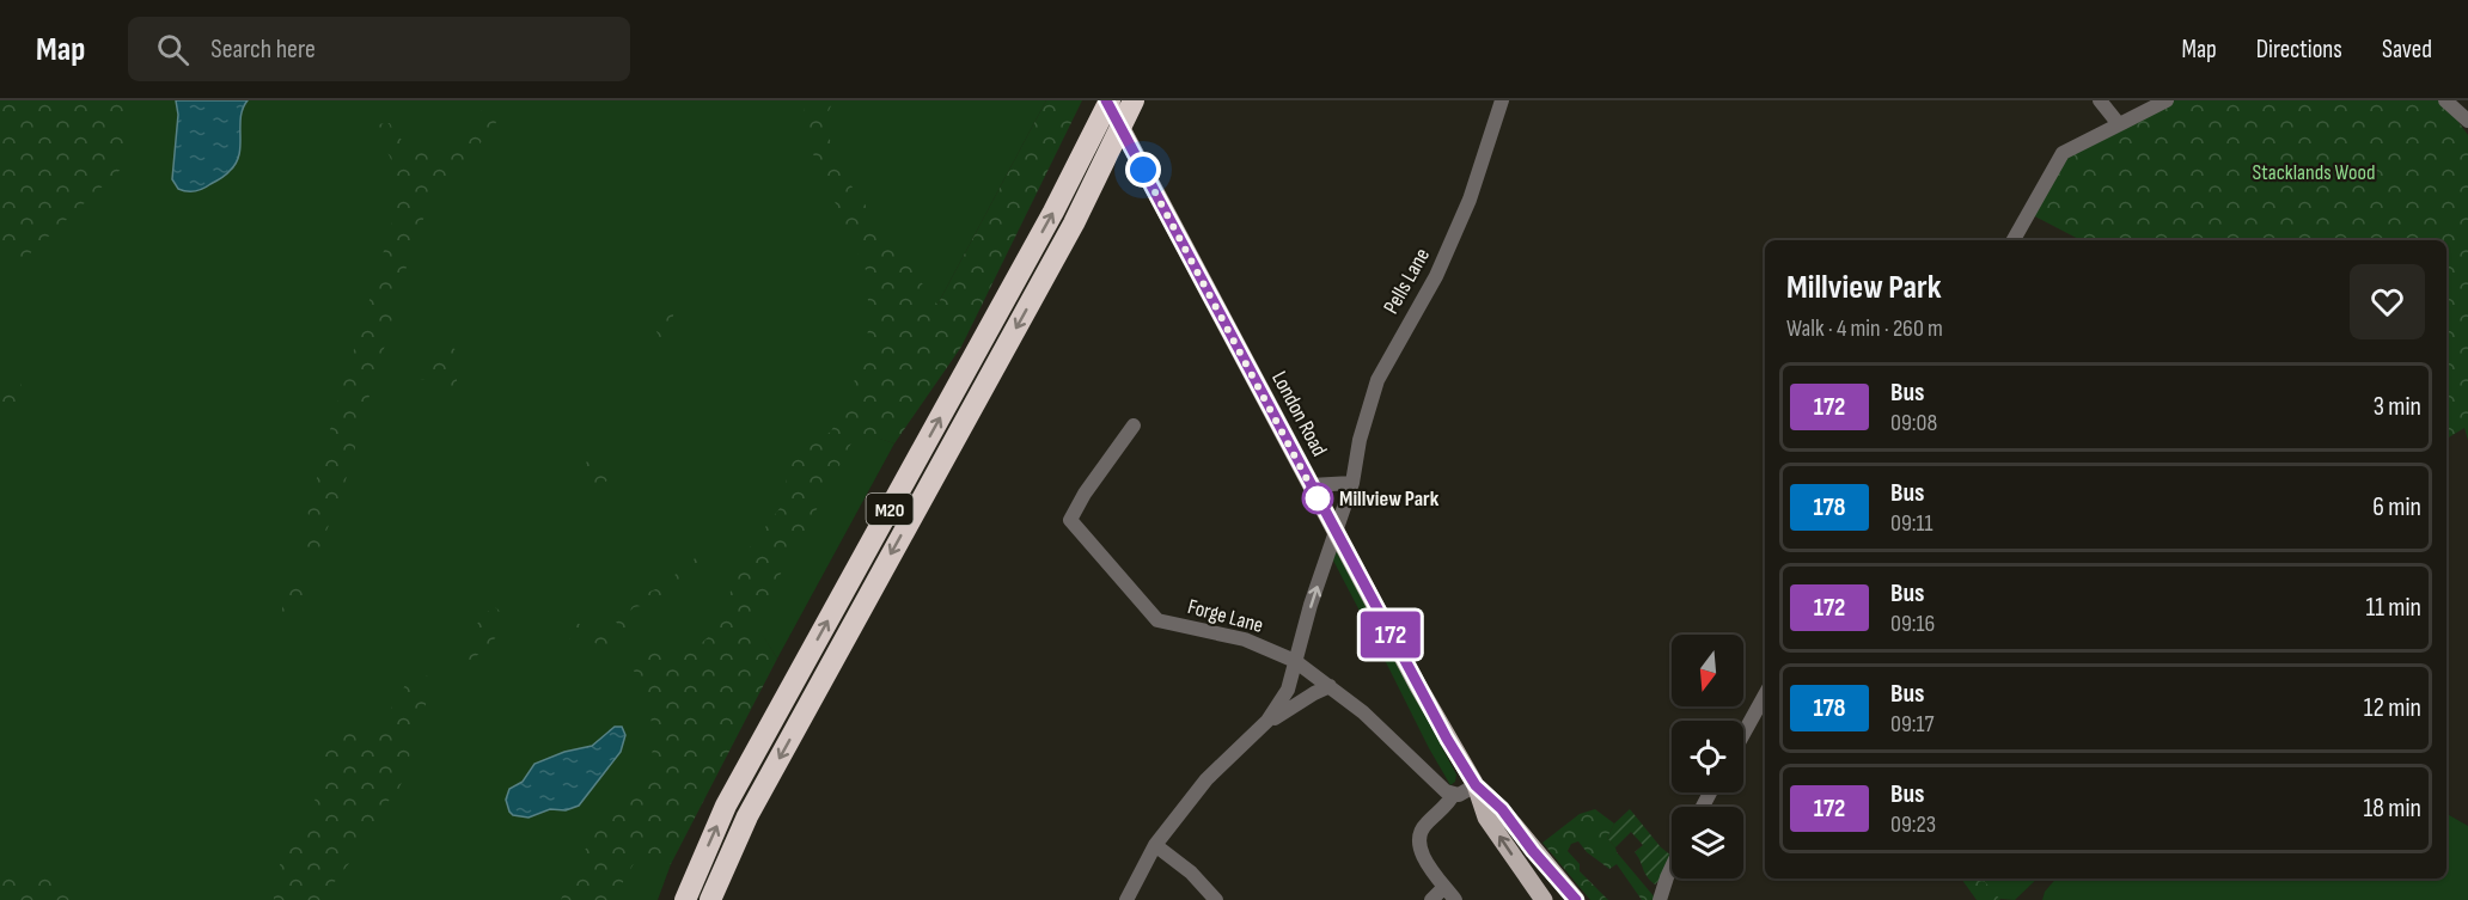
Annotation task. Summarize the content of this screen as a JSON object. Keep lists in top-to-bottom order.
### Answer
{
  "streets": {
    "highway": ["M20"],
    "main road": ["London Road"],
    "street": ["Pells Lane", "Forge Lane"]
  },
  "crossings": [
    ["Pells Lane", "London Road"],
    ["Pells Lane", "Forge Lane"],
    ["London Road", "M20"]
  ],
  "parks": ["Stacklands Wood"],
  "places": ["Millview Park"],
  "lines": ["bus line 172"],
  "north": "bottom",
  "page": {
    "header": "Map",
    "search": "Search here",
    "nav": ["Map", "Directions", "Saved"],
    "on_map": "172",
    "heading": ["Millview Park", "Walk · 4 min · 260 m"],
    "list": [
      {
        "mark": "172",
        "name": "Bus",
        "note": "09:08",
        "value": "3 min"
      },
      {
        "mark": "178",
        "name": "Bus",
        "note": "09:11",
        "value": "6 min"
      },
      {
        "mark": "172",
        "name": "Bus",
        "note": "09:16",
        "value": "11 min"
      },
      {
        "mark": "178",
        "name": "Bus",
        "note": "09:17",
        "value": "12 min"
      },
      {
        "mark": "172",
        "name": "Bus",
        "note": "09:23",
        "value": "18 min"
      }
    ]
  }
}
